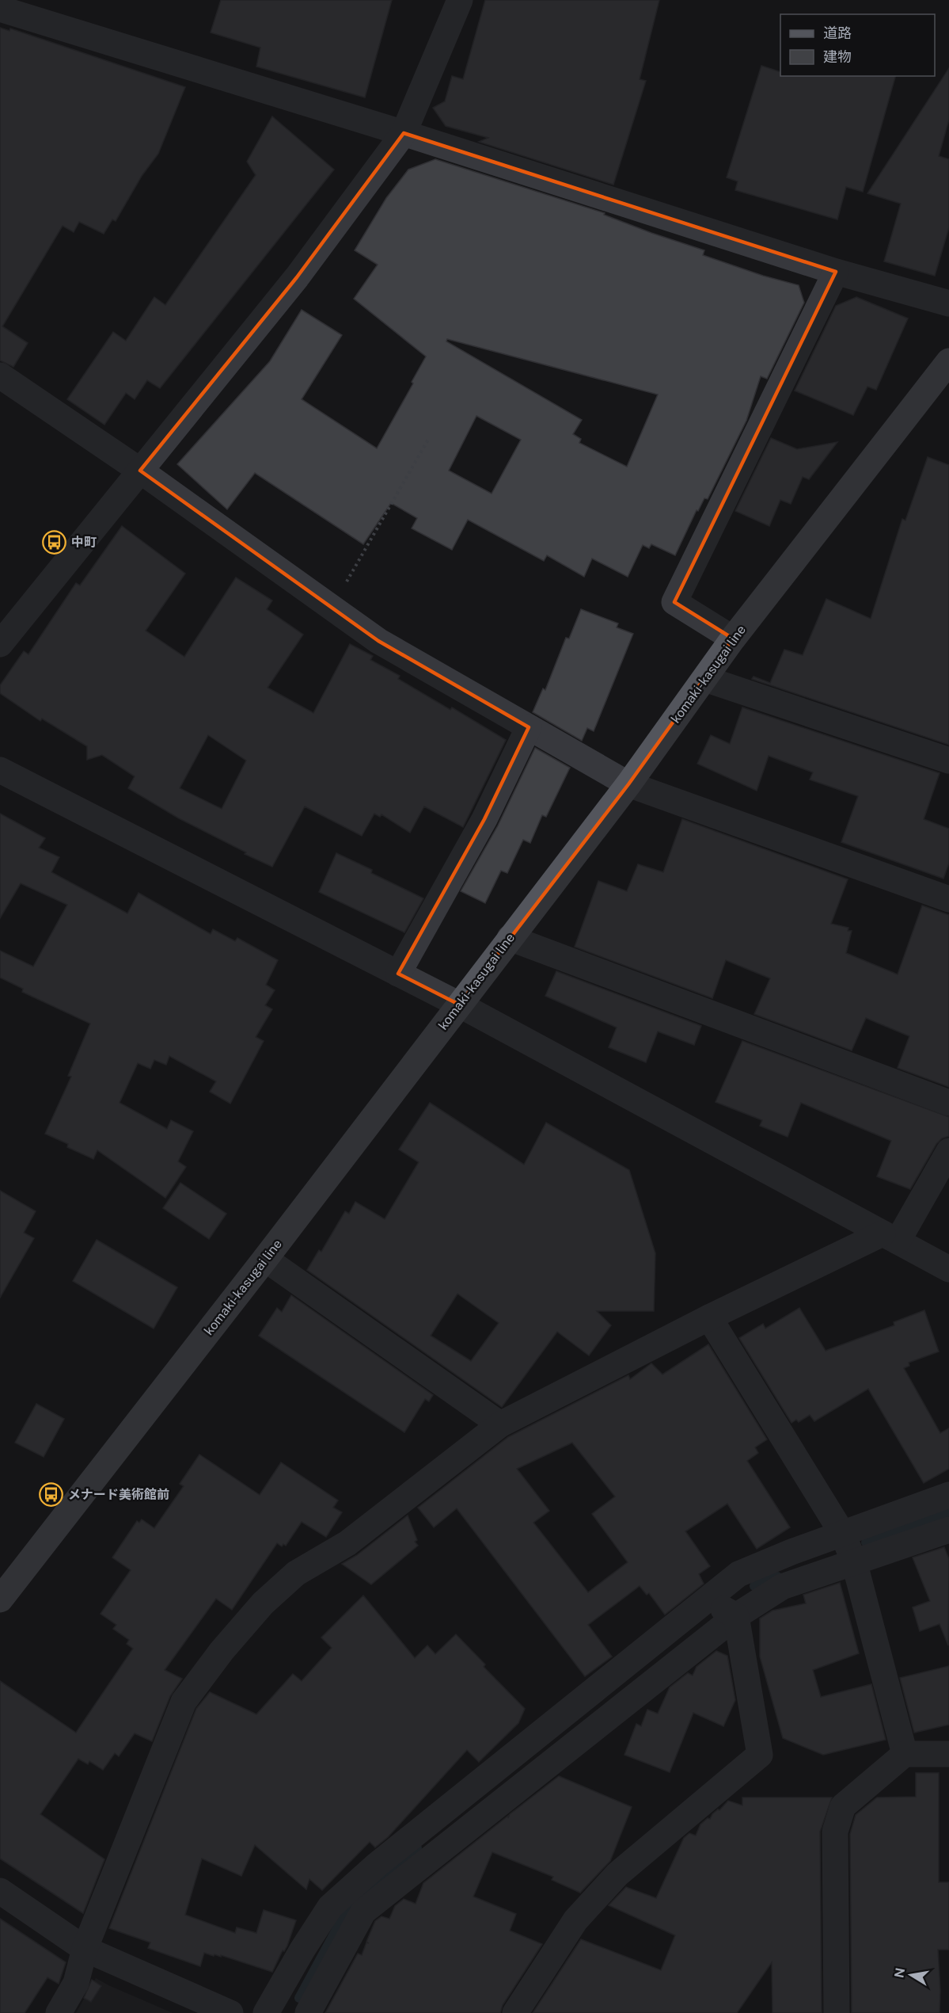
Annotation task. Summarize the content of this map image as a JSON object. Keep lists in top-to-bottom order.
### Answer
{
  "streets": {
    "main road": ["komaki-kasugai line"]
  },
  "places": {
    "bus stop": ["中町", "メナード美術館前"]
  },
  "legend": ["道路", "建物"],
  "north": "left"
}
